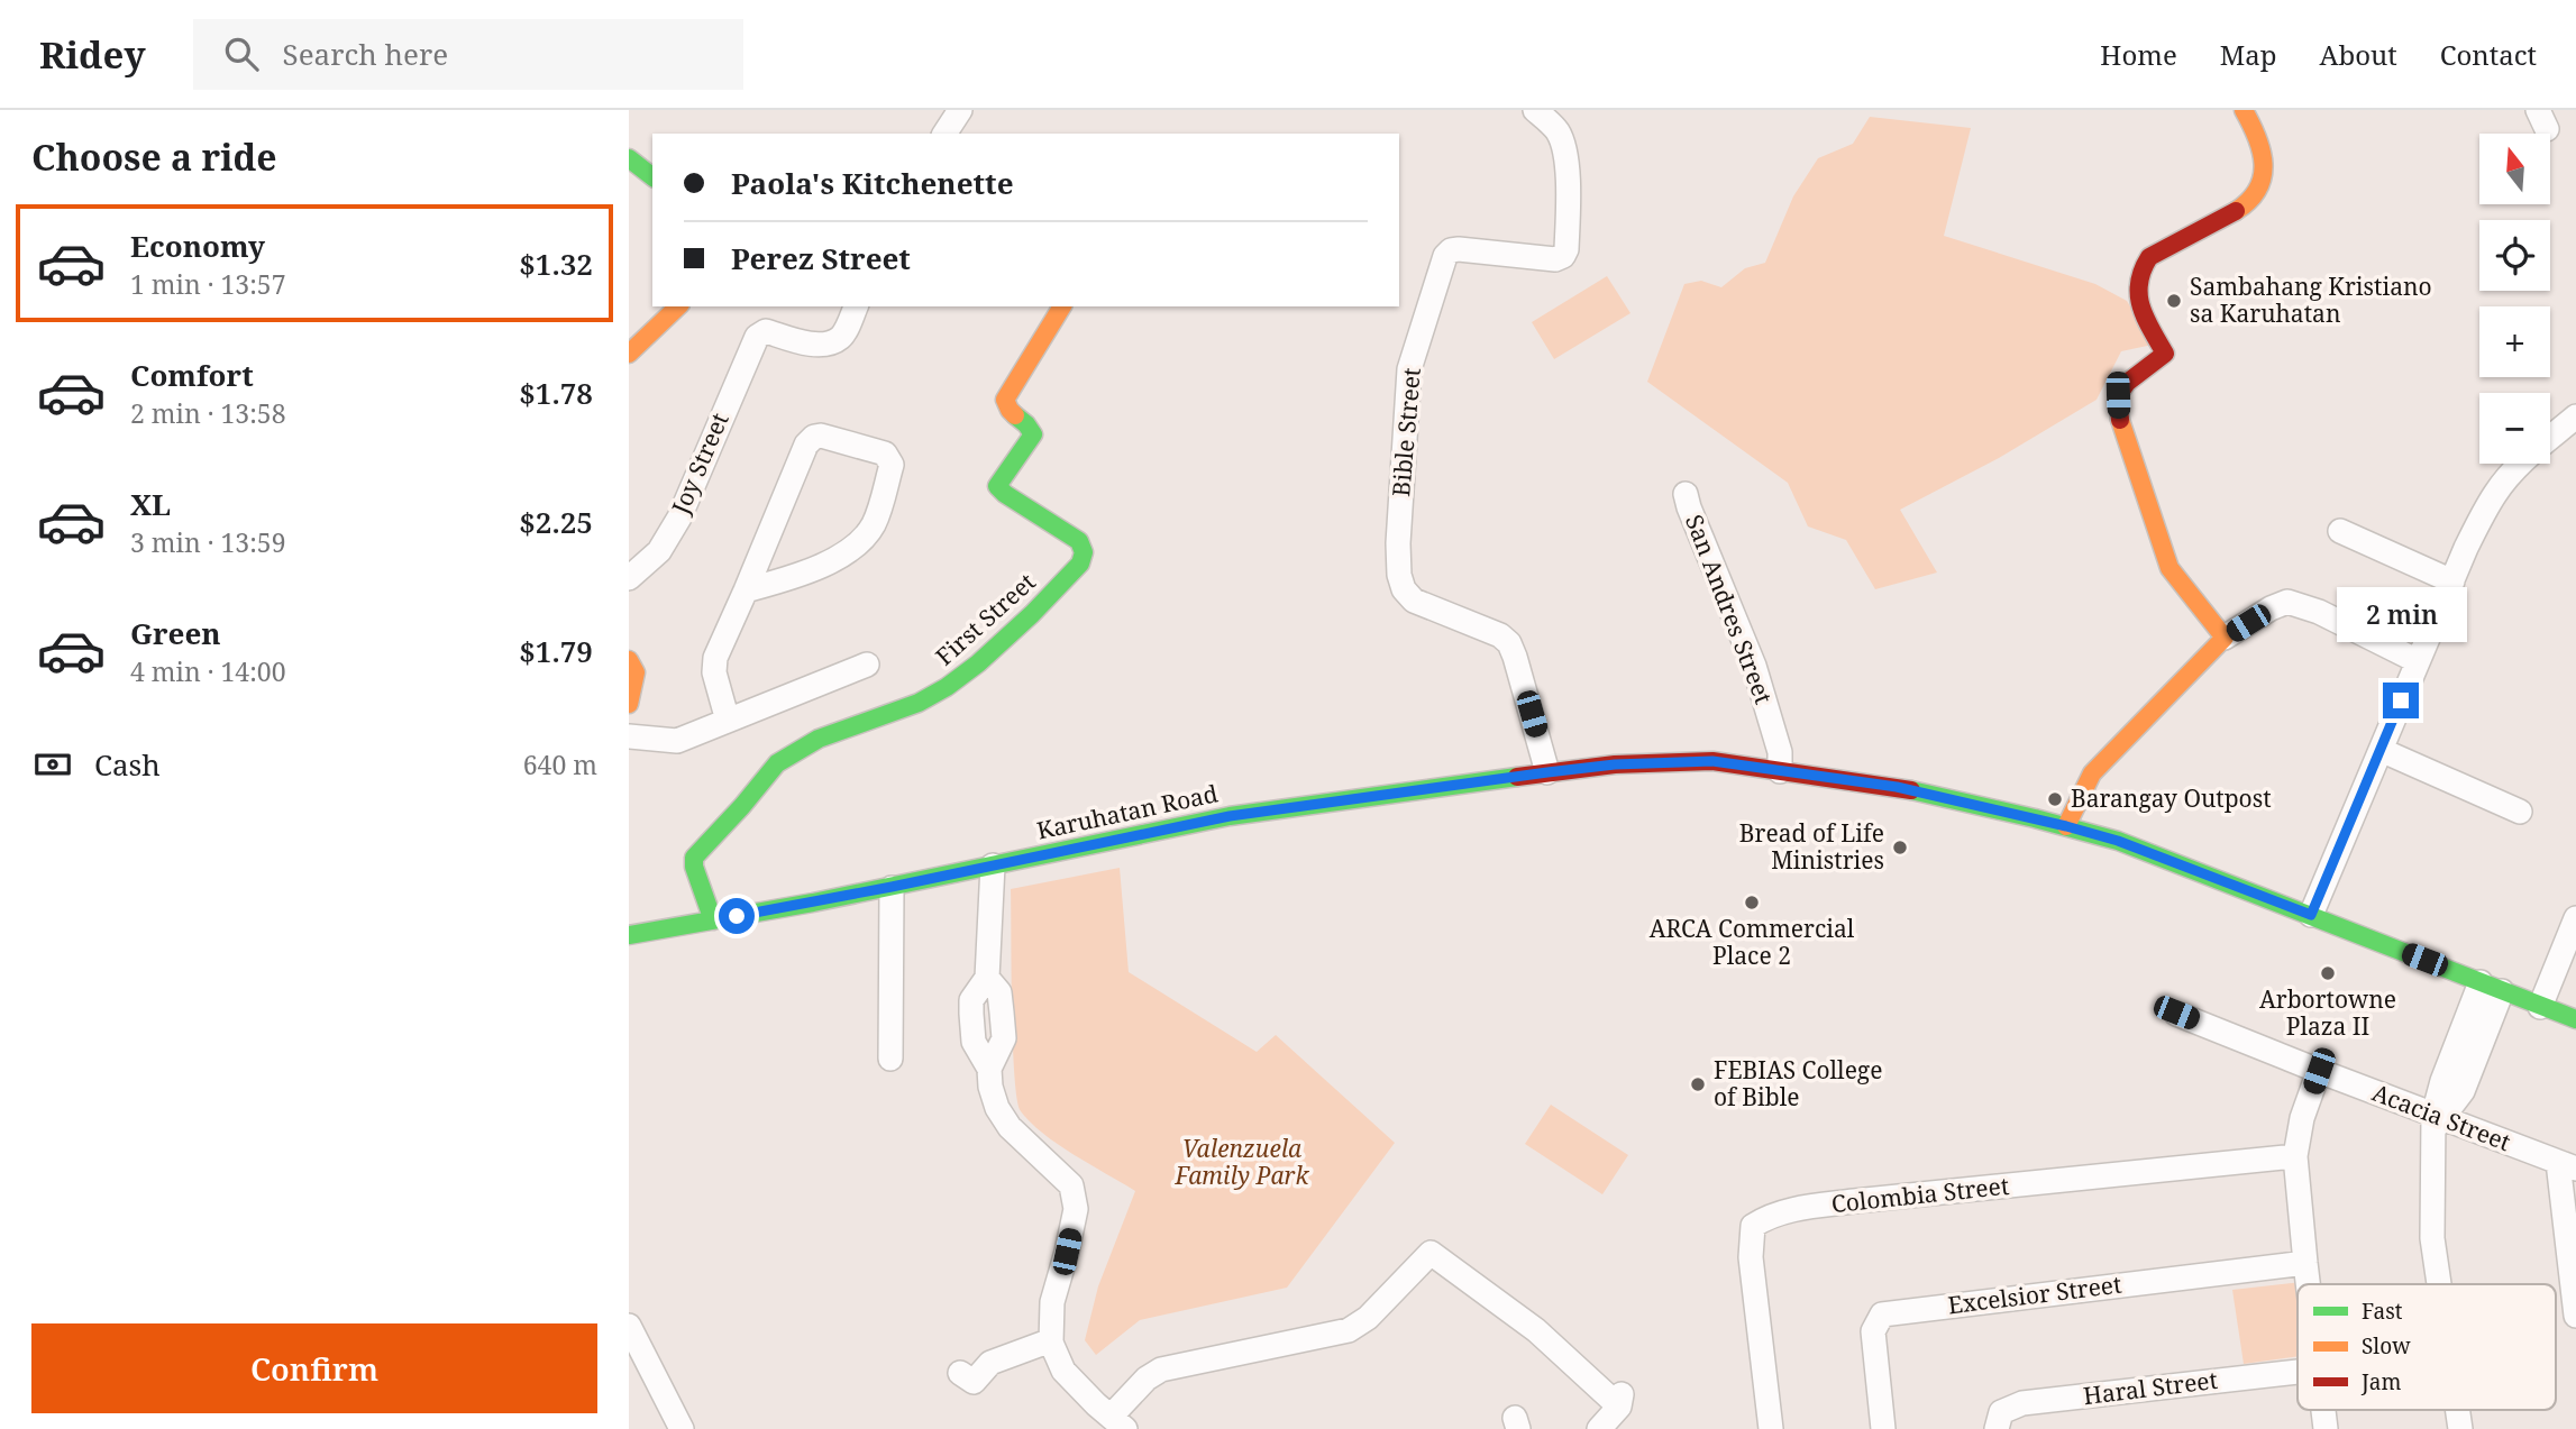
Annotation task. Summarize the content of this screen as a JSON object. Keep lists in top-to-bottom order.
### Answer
{
  "streets": {
    "main road": ["First Street", "Karuhatan Road"],
    "street": [
      "Bible Street",
      "Joy Street",
      "San Andres Street",
      "Acacia Street",
      "Colombia Street",
      "Excelsior Street",
      "Haral Street"
    ]
  },
  "crossings": [
    ["Bible Street", "Karuhatan Road"],
    ["San Andres Street", "Karuhatan Road"],
    ["First Street", "Karuhatan Road"]
  ],
  "parks": ["Valenzuela Family Park"],
  "places": [
    "Sambahang Kristiano sa Karuhatan",
    "Barangay Outpost",
    "Bread of Life Ministries",
    "ARCA Commercial Place 2",
    "Arbortowne Plaza II",
    "FEBIAS College of Bible"
  ],
  "legend": ["Fast", "Slow", "Jam"],
  "north": "top",
  "page": {
    "header": "Ridey",
    "search": "Search here",
    "nav": [
      "Home",
      "Map",
      "About",
      "Contact"
    ],
    "heading": "Choose a ride",
    "map_buttons": ["+", "−"],
    "banner": ["Paola's Kitchenette", "Perez Street"],
    "list": [
      {
        "name": "Economy",
        "note": "1 min · 13:57",
        "value": "$1.32"
      },
      {
        "name": "Comfort",
        "note": "2 min · 13:58",
        "value": "$1.78"
      },
      {
        "name": "XL",
        "note": "3 min · 13:59",
        "value": "$2.25"
      },
      {
        "name": "Green",
        "note": "4 min · 14:00",
        "value": "$1.79"
      }
    ],
    "bubble": "2 min",
    "pay": ["Cash", "640 m"],
    "buttons": "Confirm"
  }
}
